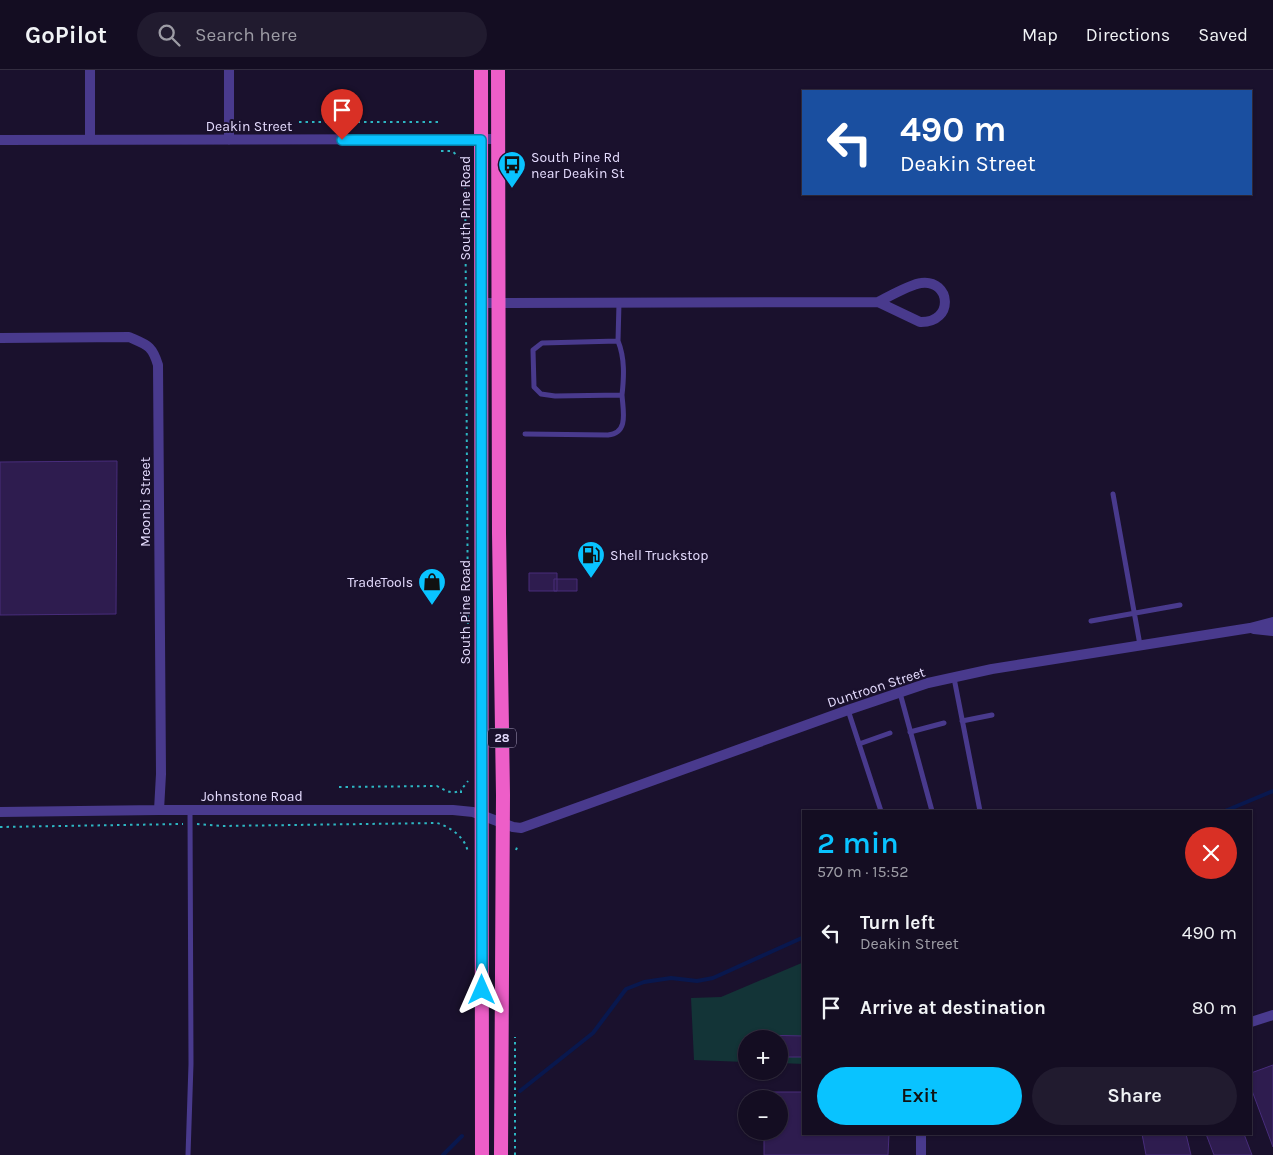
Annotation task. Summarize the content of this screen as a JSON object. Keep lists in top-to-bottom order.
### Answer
{
  "streets": {
    "highway": ["South Pine Road", "28"],
    "street": [
      "Deakin Street",
      "Moonbi Street",
      "Duntroon Street",
      "Johnstone Road"
    ]
  },
  "crossings": [
    ["Deakin Street", "South Pine Road"],
    ["Deakin Street", "28"],
    ["South Pine Road", "Johnstone Road"],
    ["Moonbi Street", "Johnstone Road"],
    ["Duntroon Street", "28"],
    ["Duntroon Street", "Johnstone Road"],
    ["28", "Johnstone Road"]
  ],
  "places": {
    "bus stop": ["South Pine Rd near Deakin St"],
    "fuel station": ["Shell Truckstop"],
    "shop": ["TradeTools"]
  },
  "page": {
    "header": "GoPilot",
    "search": "Search here",
    "nav": ["Map", "Directions", "Saved"],
    "turn": ["490 m", "Deakin Street"],
    "heading": ["2 min", "570 m · 15:52"],
    "list": [
      {
        "name": "Turn left",
        "note": "Deakin Street",
        "value": "490 m"
      },
      {
        "name": "Arrive at destination",
        "value": "80 m"
      }
    ],
    "map_buttons": ["+", "−"],
    "buttons": ["Exit", "Share"]
  }
}
